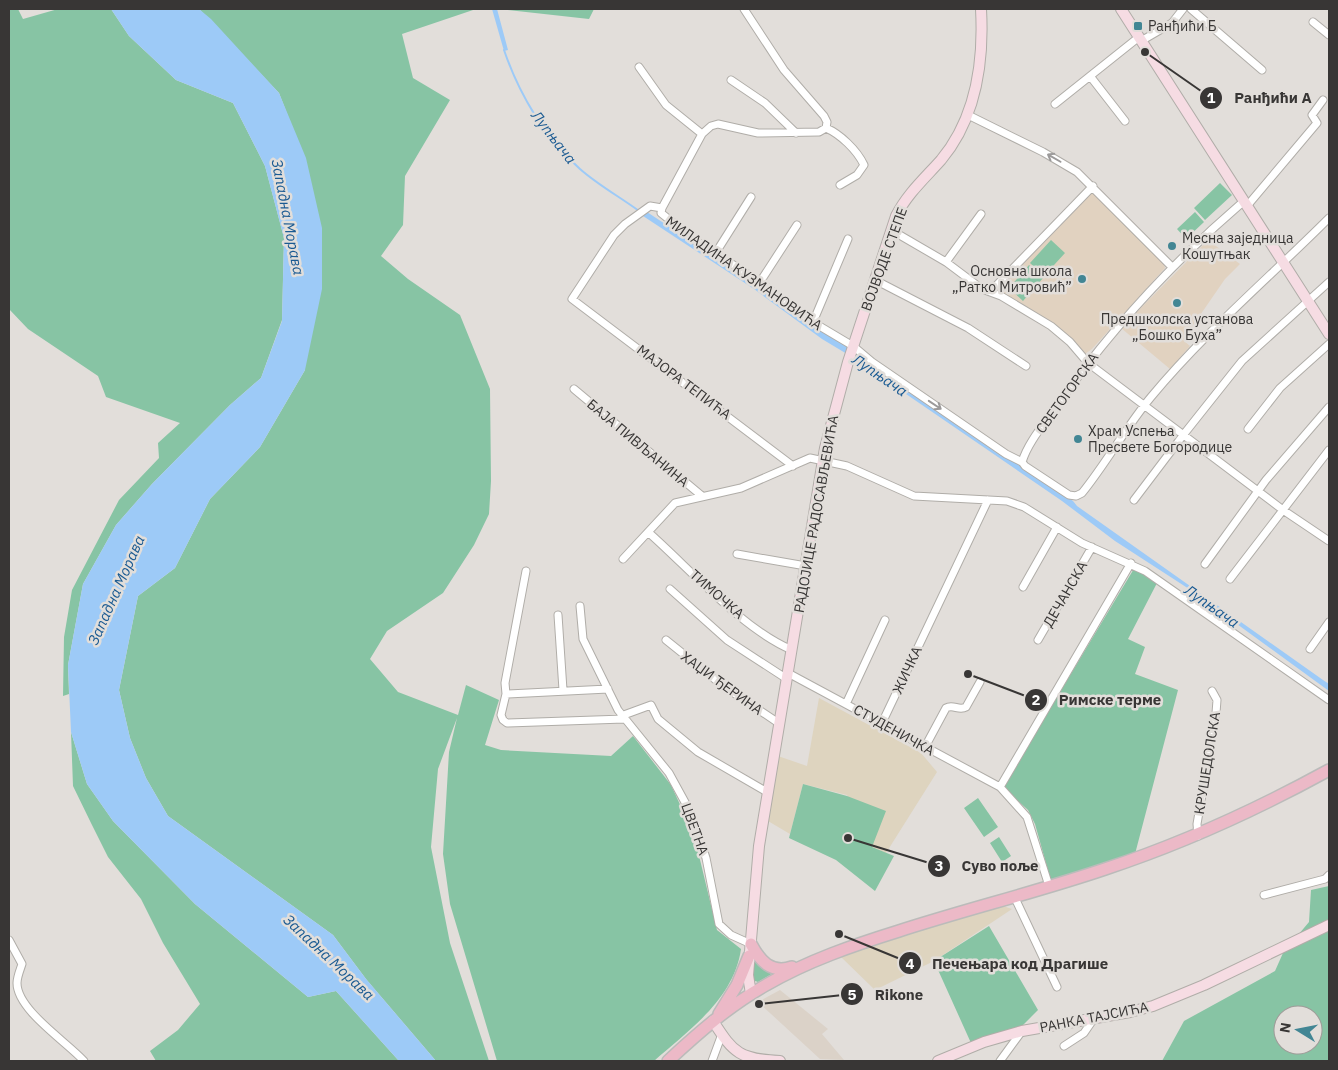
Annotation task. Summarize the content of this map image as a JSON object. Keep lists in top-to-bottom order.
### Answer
{
  "streets": {
    "main road": ["ВОЈВОДЕ СТЕПЕ", "РАДОЈИЦЕ РАДОСАВЉЕВИЋА", "РАНКА ТАЈСИЋА"],
    "street": [
      "МИЛАДИНА КУЗМАНОВИЋА",
      "МАЈОРА ТЕПИЋА",
      "СВЕТОГОРСКА",
      "БАЈА ПИВЉАНИНА",
      "ТИМОЧКА",
      "ДЕЧАНСКА",
      "ЖИЧКА",
      "ХАЏИ ЂЕРИНА",
      "СТУДЕНИЧКА",
      "КРУШЕДОЛСКА",
      "ЦВЕТНА"
    ]
  },
  "crossings": [
    ["ВОЈВОДЕ СТЕПЕ", "МИЛАДИНА КУЗМАНОВИЋА"],
    ["ВОЈВОДЕ СТЕПЕ", "РАДОЈИЦЕ РАДОСАВЉЕВИЋА"],
    ["МИЛАДИНА КУЗМАНОВИЋА", "МАЈОРА ТЕПИЋА"],
    ["МИЛАДИНА КУЗМАНОВИЋА", "СВЕТОГОРСКА"],
    ["МИЛАДИНА КУЗМАНОВИЋА", "РАДОЈИЦЕ РАДОСАВЉЕВИЋА"],
    ["РАДОЈИЦЕ РАДОСАВЉЕВИЋА", "ТИМОЧКА"],
    ["РАДОЈИЦЕ РАДОСАВЉЕВИЋА", "ХАЏИ ЂЕРИНА"],
    ["РАДОЈИЦЕ РАДОСАВЉЕВИЋА", "СТУДЕНИЧКА"],
    ["РАДОЈИЦЕ РАДОСАВЉЕВИЋА", "ЦВЕТНА"],
    ["ЖИЧКА", "СТУДЕНИЧКА"]
  ],
  "water": ["Лупњача", "Западна Морава"],
  "places": {
    "transit": ["Ранђићи Б"],
    "other": [
      "Ранђићи А",
      "Месна заједница Кошутњак",
      "Основна школа „Ратко Митровић”",
      "Предшколска установа „Бошко Буха”",
      "Храм Успења Пресвете Богородице",
      "Римске терме",
      "Суво поље",
      "Печењара код Драгише",
      "Rikone"
    ]
  },
  "north": "left"
}
